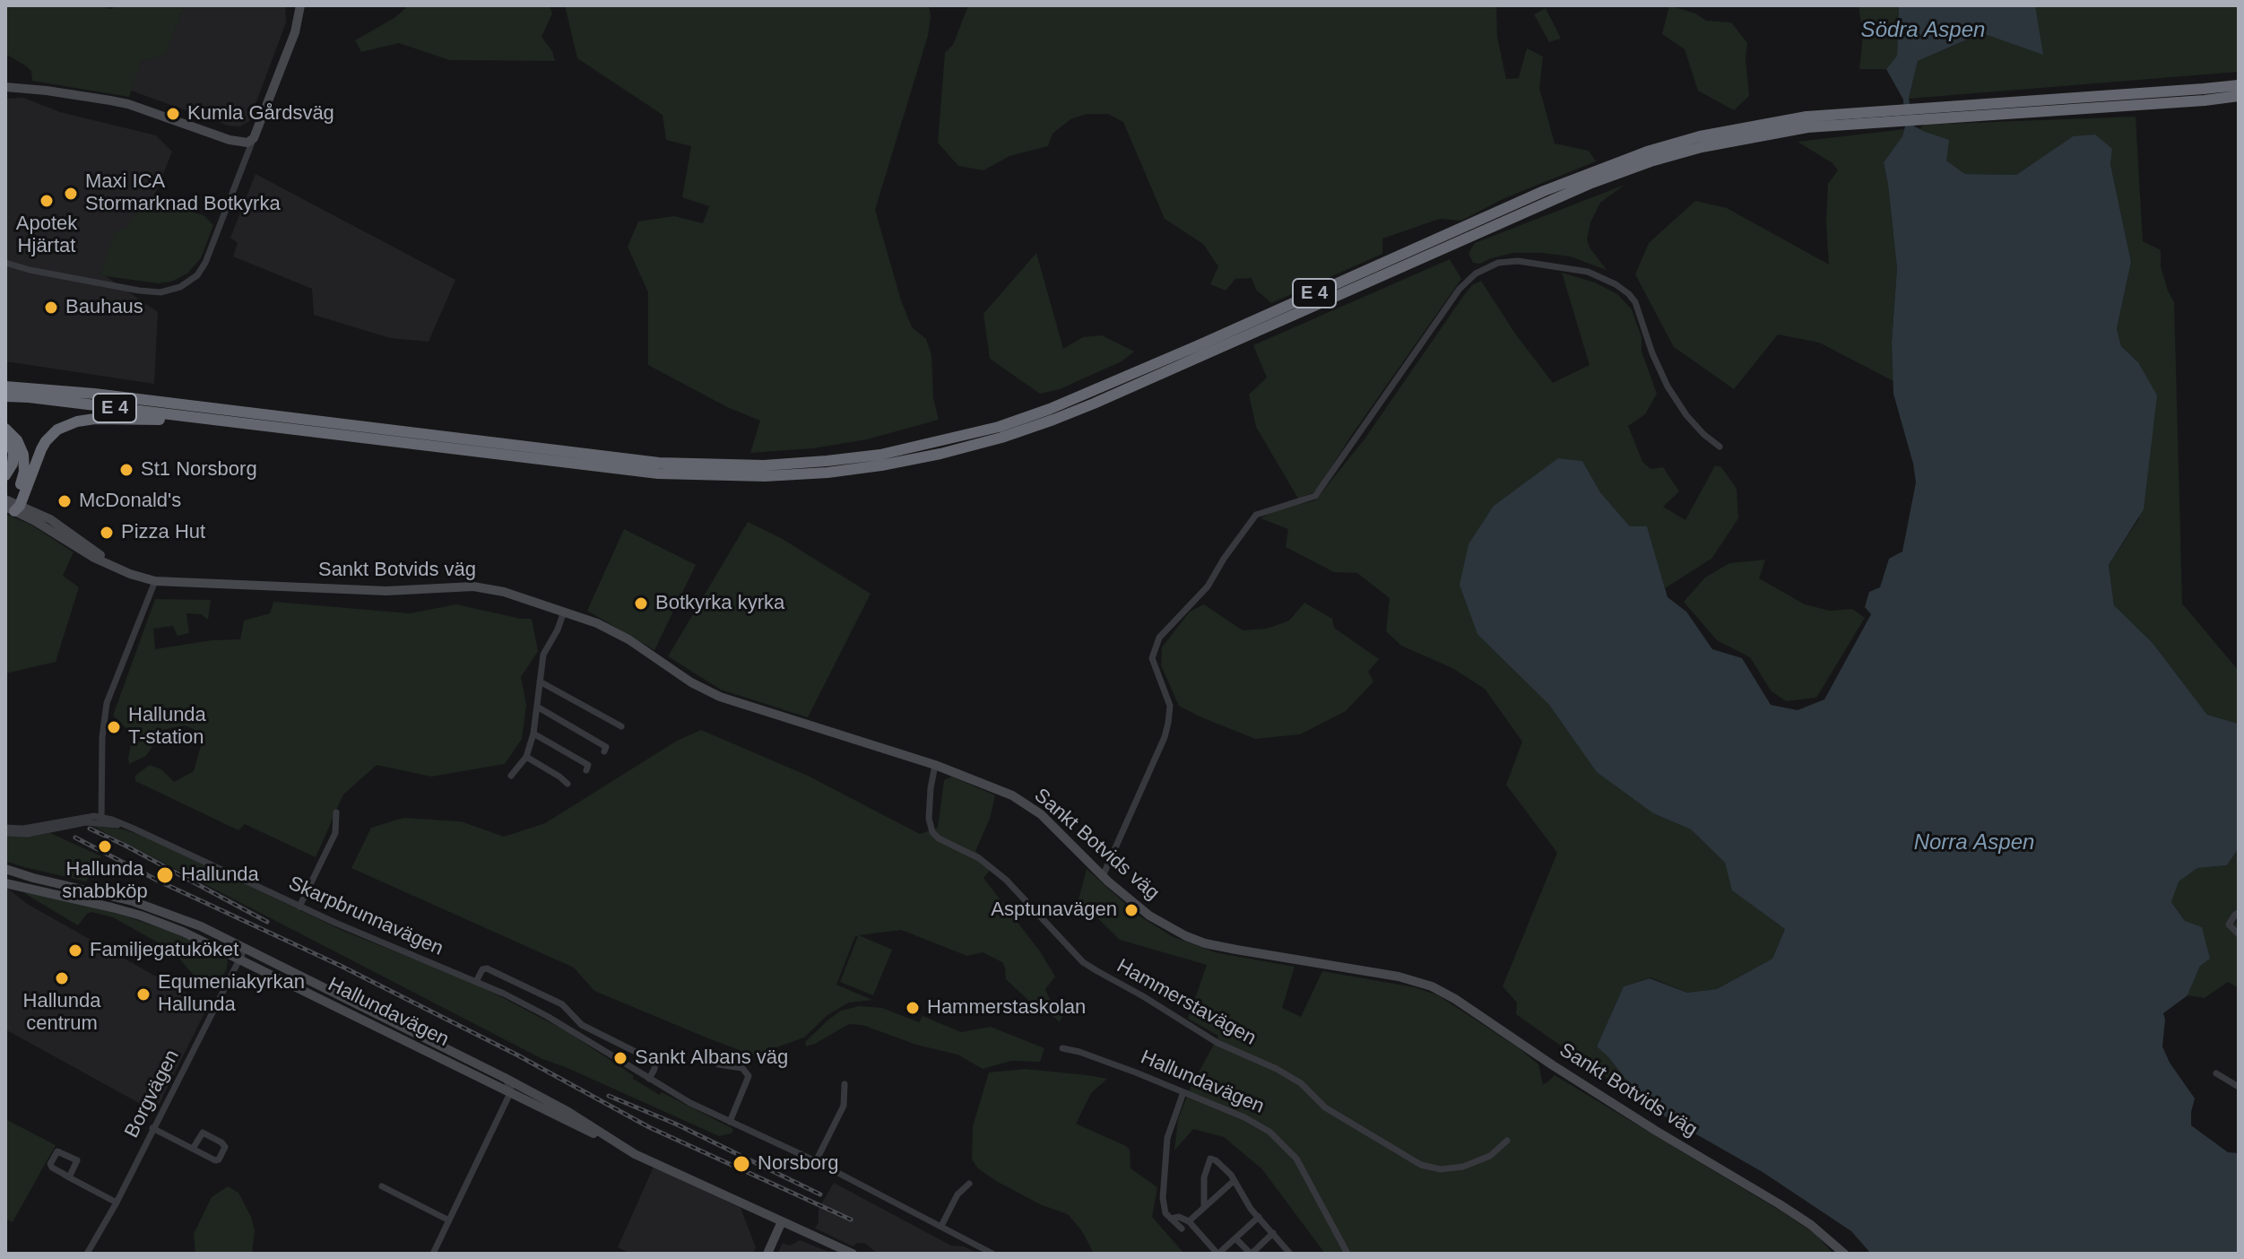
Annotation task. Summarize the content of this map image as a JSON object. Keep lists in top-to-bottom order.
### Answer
{
  "streets": {
    "highway": ["E 4"],
    "main road": ["Sankt Botvids väg", "Hallundavägen"],
    "street": ["Skarpbrunnavägen", "Hammerstavägen", "Borgvägen"]
  },
  "crossings": [
    ["Sankt Botvids väg", "Hammerstavägen"],
    ["Hallundavägen", "Borgvägen"]
  ],
  "water": ["Södra Aspen", "Norra Aspen"],
  "places": [
    "Kumla Gårdsväg",
    "Maxi ICA Stormarknad Botkyrka",
    "Apotek Hjärtat",
    "Bauhaus",
    "St1 Norsborg",
    "McDonald's",
    "Pizza Hut",
    "Botkyrka kyrka",
    "Hallunda T-station",
    "Hallunda snabbköp",
    "Hallunda",
    "Asptunavägen",
    "Familjegatuköket",
    "Hallunda centrum",
    "Equmeniakyrkan Hallunda",
    "Hammerstaskolan",
    "Sankt Albans väg",
    "Norsborg"
  ]
}
